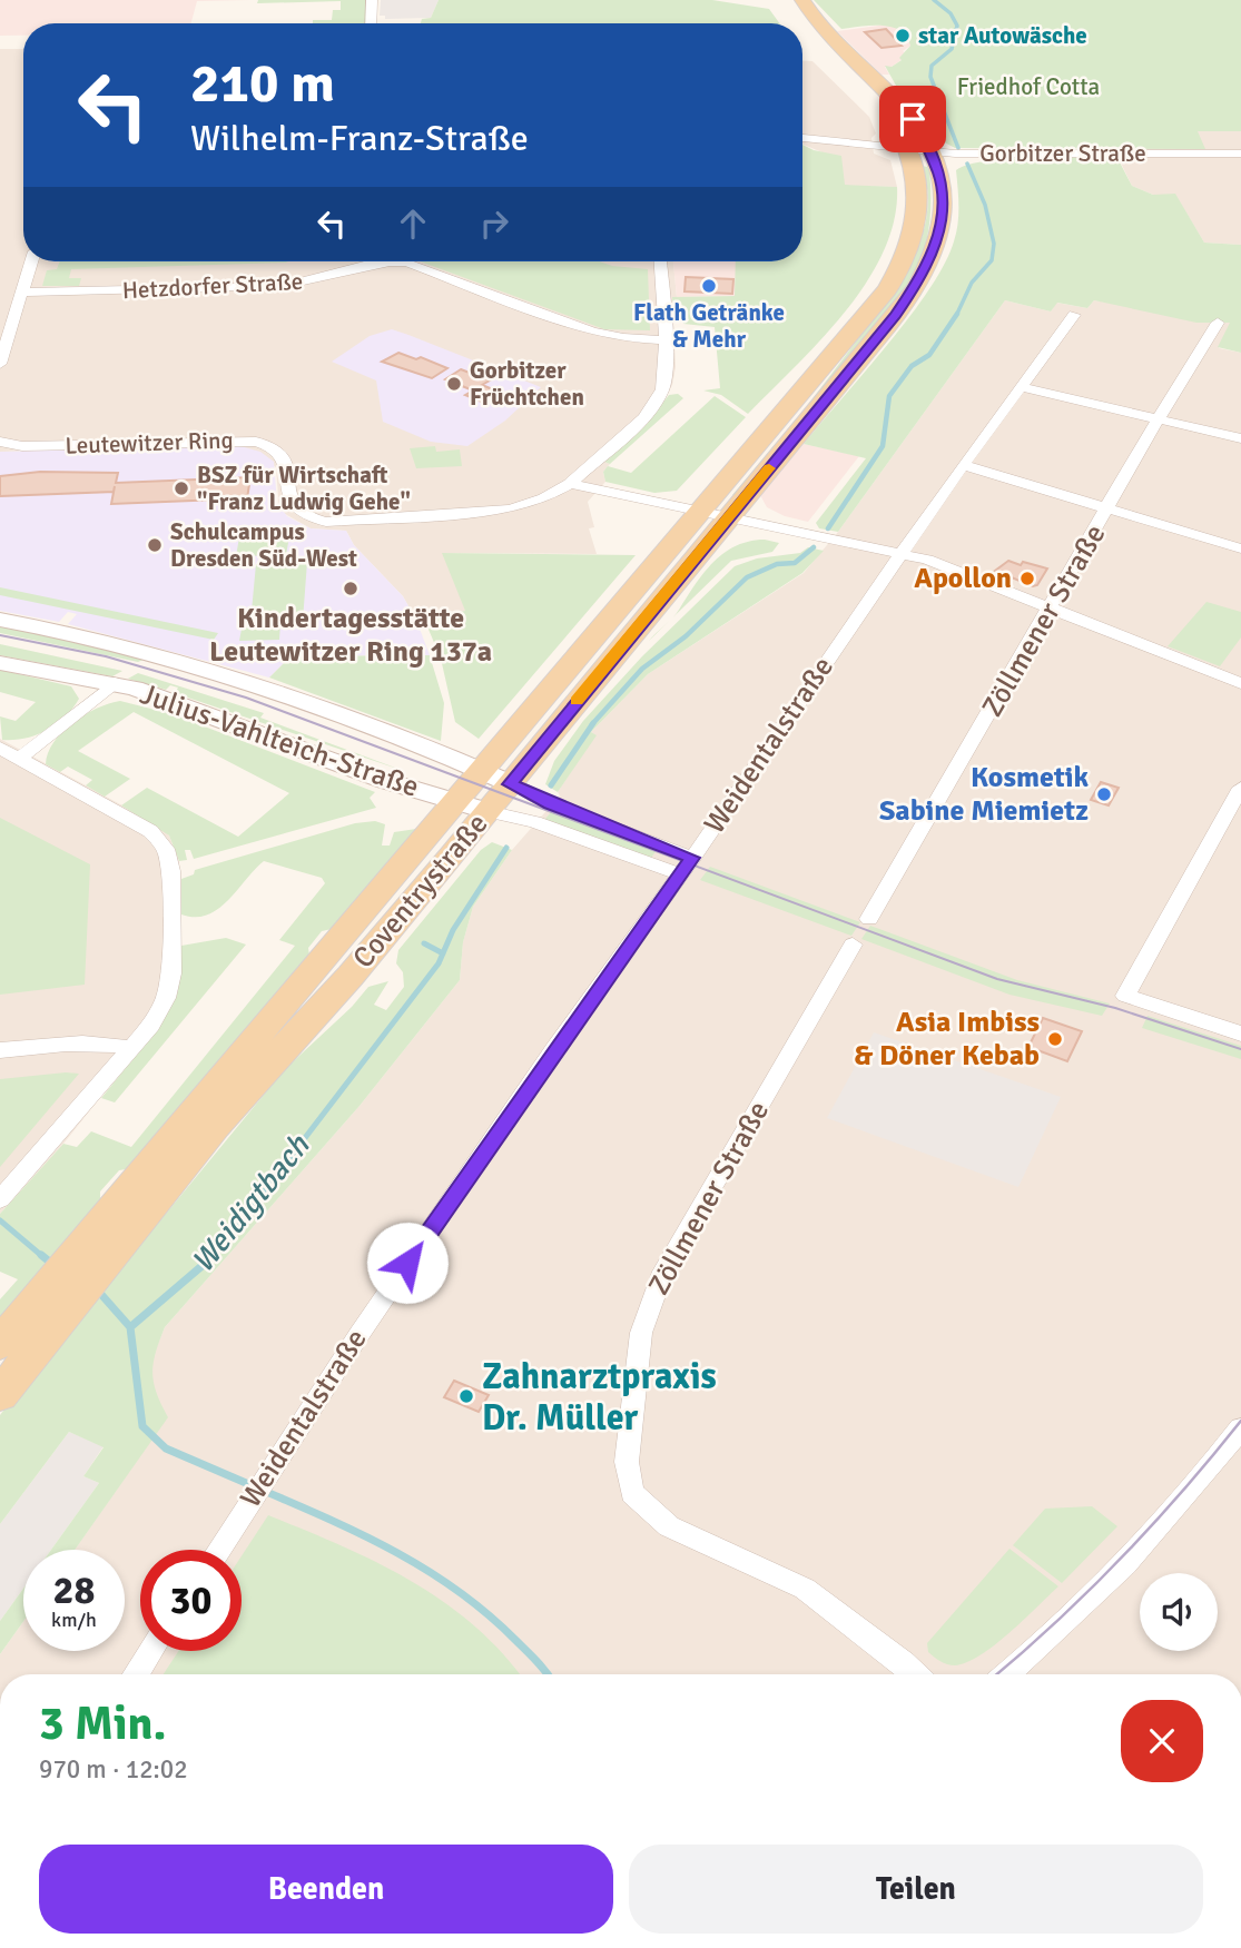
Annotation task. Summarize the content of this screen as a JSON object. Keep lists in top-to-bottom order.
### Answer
{
  "streets": {
    "main road": ["Julius-Vahlteich-Straße", "Coventrystraße"],
    "street": [
      "Gorbitzer Straße",
      "Hetzdorfer Straße",
      "Leutewitzer Ring",
      "Zöllmener Straße",
      "Weidentalstraße"
    ]
  },
  "crossings": [
    ["Gorbitzer Straße", "Coventrystraße"],
    ["Hetzdorfer Straße", "Leutewitzer Ring"],
    ["Julius-Vahlteich-Straße", "Coventrystraße"]
  ],
  "water": ["Weidigtbach"],
  "parks": ["Friedhof Cotta"],
  "places": [
    "star Autowäsche",
    "Flath Getränke & Mehr",
    "Gorbitzer Früchtchen",
    "BSZ für Wirtschaft \"Franz Ludwig Gehe\"",
    "Schulcampus Dresden Süd-West",
    "Apollon",
    "Kindertagesstätte Leutewitzer Ring 137a",
    "Kosmetik Sabine Miemietz",
    "Asia Imbiss & Döner Kebab",
    "Zahnarztpraxis Dr. Müller"
  ],
  "page": {
    "turn": ["210 m", "Wilhelm-Franz-Straße"],
    "speed": "28 km/h",
    "limit": "30",
    "heading": ["3 Min.", "970 m · 12:02"],
    "buttons": ["Beenden", "Teilen"]
  }
}
